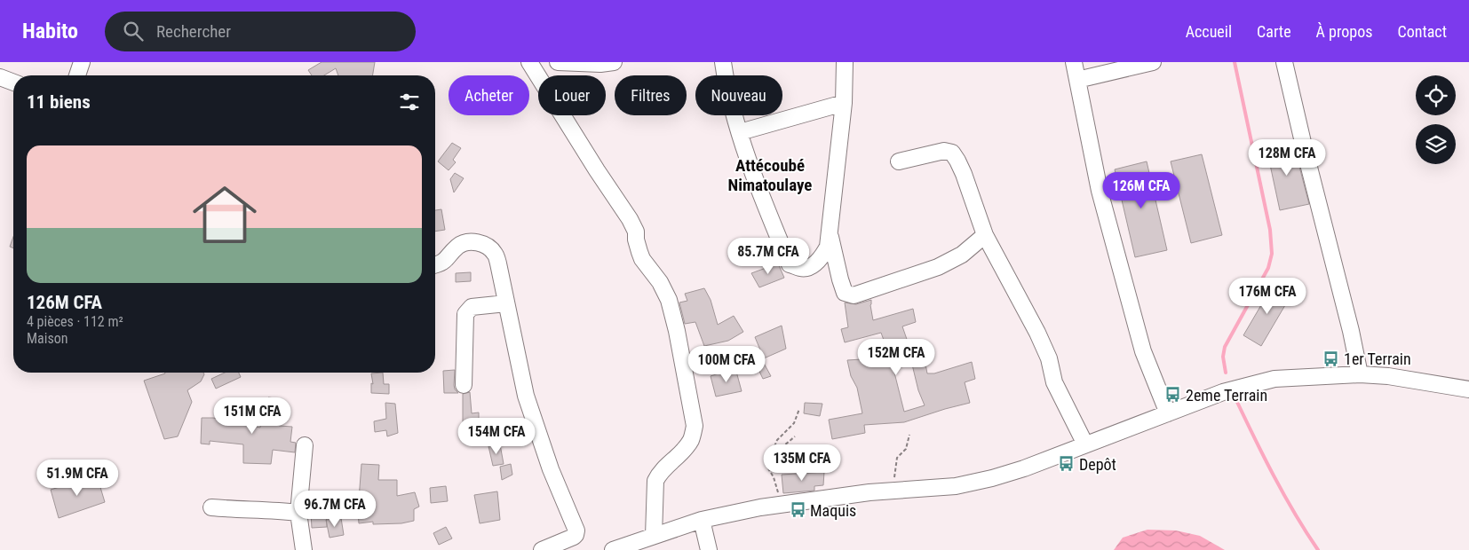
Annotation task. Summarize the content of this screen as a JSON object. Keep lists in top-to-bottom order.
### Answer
{
  "districts": ["Attécoubé Nimatoulaye"],
  "places": {
    "bus stop": [
      "1er Terrain",
      "2eme Terrain",
      "Depôt",
      "Maquis"
    ]
  },
  "page": {
    "header": "Habito",
    "search": "Rechercher",
    "nav": [
      "Accueil",
      "Carte",
      "À propos",
      "Contact"
    ],
    "chip": [
      "Acheter",
      "Louer",
      "Filtres",
      "Nouveau"
    ],
    "heading": "11 biens",
    "list": [
      {
        "name": "126M CFA",
        "note": "4 pièces · 112 m² · Maison"
      }
    ],
    "price": [
      "128M CFA",
      "126M CFA",
      "85.7M CFA",
      "176M CFA",
      "152M CFA",
      "100M CFA",
      "151M CFA",
      "154M CFA",
      "135M CFA",
      "51.9M CFA",
      "96.7M CFA"
    ]
  }
}
